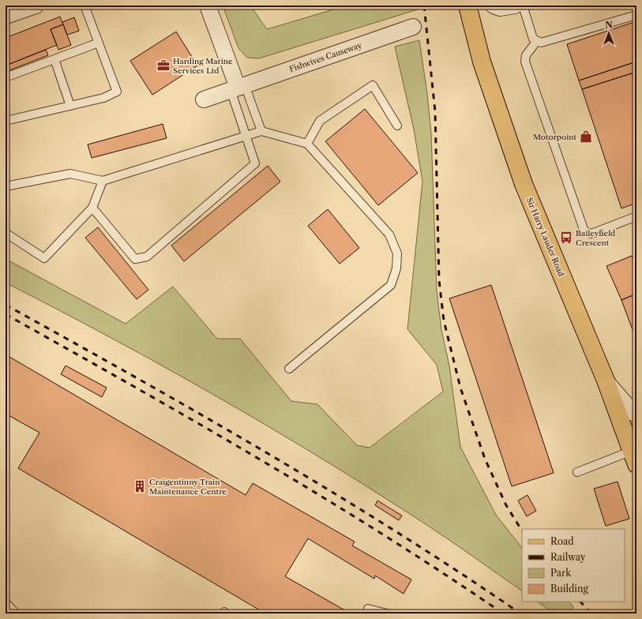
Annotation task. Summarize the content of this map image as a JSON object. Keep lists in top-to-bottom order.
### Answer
{
  "streets": {
    "main road": ["Sir Harry Lauder Road"],
    "street": ["Fishwives Causeway"]
  },
  "places": {
    "office": ["Harding Marine Services Ltd"],
    "shop": ["Motorpoint"],
    "bus stop": ["Baileyfield Crescent"],
    "building": ["Craigentinny Train Maintenance Centre"]
  },
  "legend": [
    "Road",
    "Railway",
    "Park",
    "Building"
  ],
  "north": "top"
}
